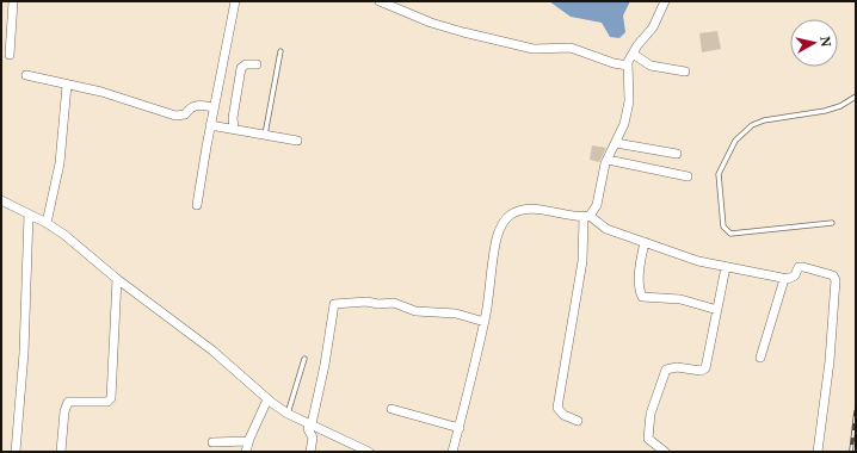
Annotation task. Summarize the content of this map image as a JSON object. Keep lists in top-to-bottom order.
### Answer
{
  "north": "right"
}
